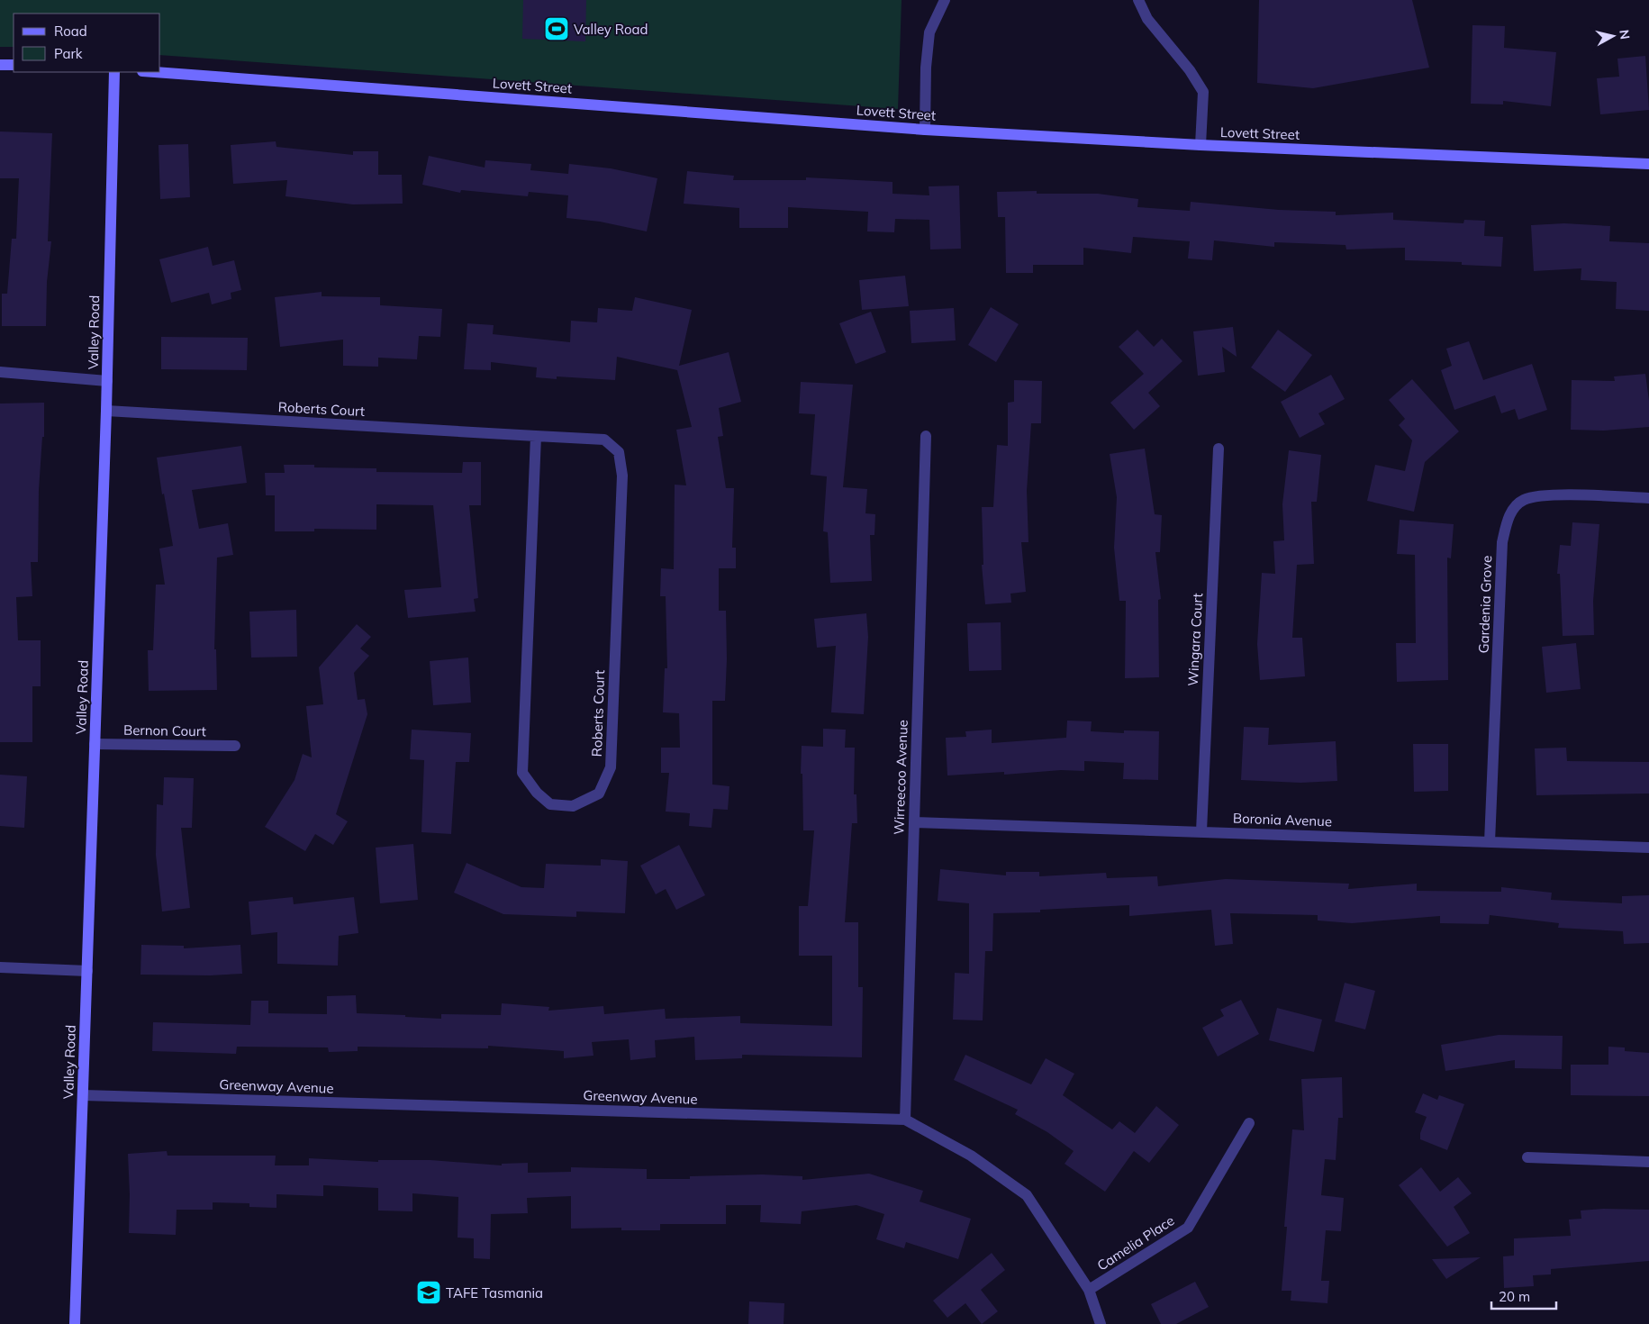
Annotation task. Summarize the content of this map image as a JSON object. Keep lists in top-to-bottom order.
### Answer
{
  "streets": {
    "street": [
      "Lovett Street",
      "Valley Road",
      "Roberts Court",
      "Gardenia Grove",
      "Wingara Court",
      "Bernon Court",
      "Wirreecoo Avenue",
      "Boronia Avenue",
      "Greenway Avenue",
      "Camelia Place"
    ]
  },
  "crossings": [
    ["Valley Road", "Roberts Court"],
    ["Valley Road", "Bernon Court"],
    ["Valley Road", "Greenway Avenue"],
    ["Gardenia Grove", "Boronia Avenue"],
    ["Wingara Court", "Boronia Avenue"],
    ["Wirreecoo Avenue", "Boronia Avenue"],
    ["Wirreecoo Avenue", "Greenway Avenue"],
    ["Greenway Avenue", "Camelia Place"]
  ],
  "places": {
    "sports": ["Valley Road"],
    "school or university": ["TAFE Tasmania"]
  },
  "legend": ["Road", "Park"],
  "scale_bar": "20 m",
  "north": "right"
}
